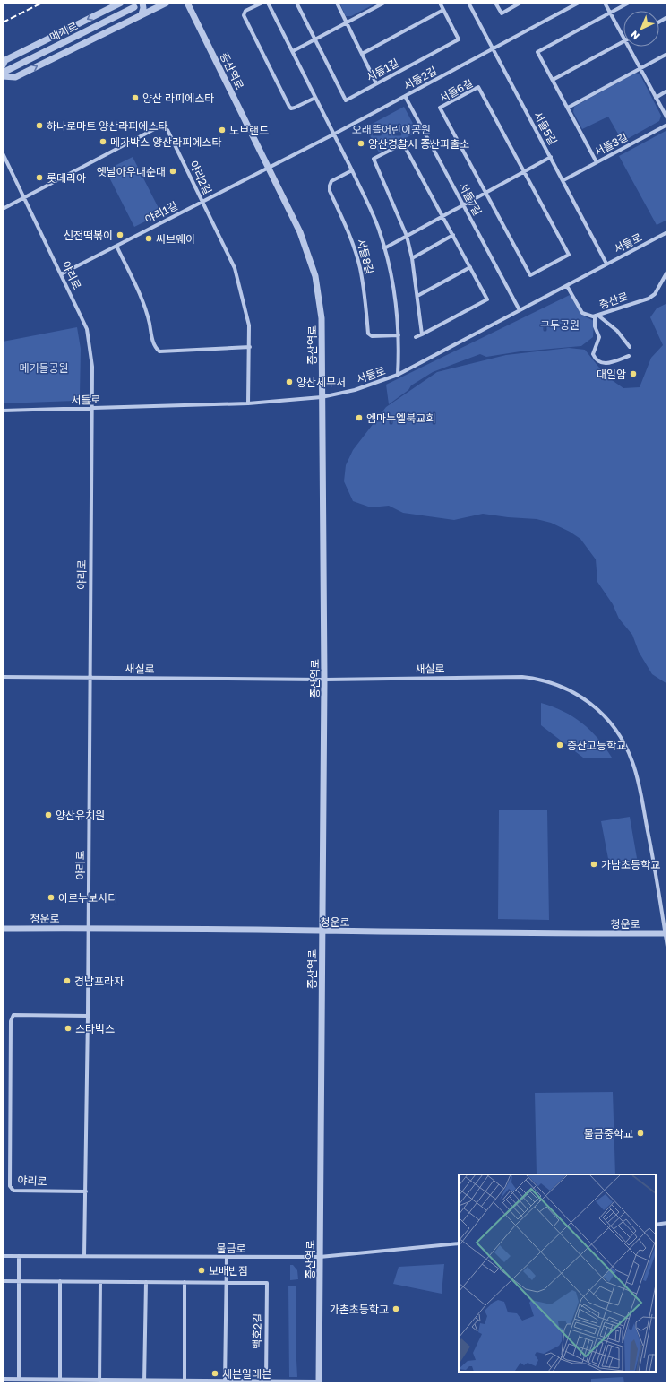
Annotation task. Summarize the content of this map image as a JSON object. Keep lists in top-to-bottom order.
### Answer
{
  "streets": {
    "street": [
      "메기로",
      "서들1길",
      "증산역로",
      "서들2길",
      "서들6길",
      "서들5길",
      "서들3길",
      "야리2길",
      "서들7길",
      "야리1길",
      "서들로",
      "서들8길",
      "야리로",
      "증산로",
      "새실로",
      "청운로",
      "물금로",
      "백호2길"
    ]
  },
  "crossings": [
    ["증산역로", "서들2길"],
    ["증산역로", "야리1길"],
    ["증산역로", "서들로"],
    ["증산역로", "새실로"],
    ["증산역로", "청운로"],
    ["증산역로", "물금로"],
    ["서들2길", "서들5길"],
    ["서들2길", "서들7길"],
    ["서들2길", "야리1길"],
    ["서들2길", "서들8길"],
    ["서들5길", "서들3길"],
    ["서들5길", "서들로"],
    ["야리2길", "야리1길"],
    ["야리2길", "서들로"],
    ["야리2길", "야리로"],
    ["서들7길", "서들로"],
    ["야리1길", "야리로"],
    ["서들로", "서들8길"],
    ["서들로", "야리로"],
    ["서들로", "증산로"],
    ["야리로", "새실로"],
    ["야리로", "청운로"],
    ["야리로", "물금로"],
    ["새실로", "청운로"]
  ],
  "parks": ["오래뜰어린이공원", "구두공원", "메기들공원"],
  "places": [
    "양산 라피에스타",
    "하나로마트 양산라피에스타",
    "노브랜드",
    "메가박스 양산라피에스타",
    "양산경찰서 증산파출소",
    "옛날아우내순대",
    "롯데리아",
    "신전떡볶이",
    "써브웨이",
    "대일암",
    "양산세무서",
    "엠마누엘북교회",
    "증산고등학교",
    "양산유치원",
    "가남초등학교",
    "아르누보시티",
    "경남프라자",
    "스타벅스",
    "물금중학교",
    "보배반점",
    "가촌초등학교",
    "세븐일레븐"
  ],
  "north": "bottom left"
}
